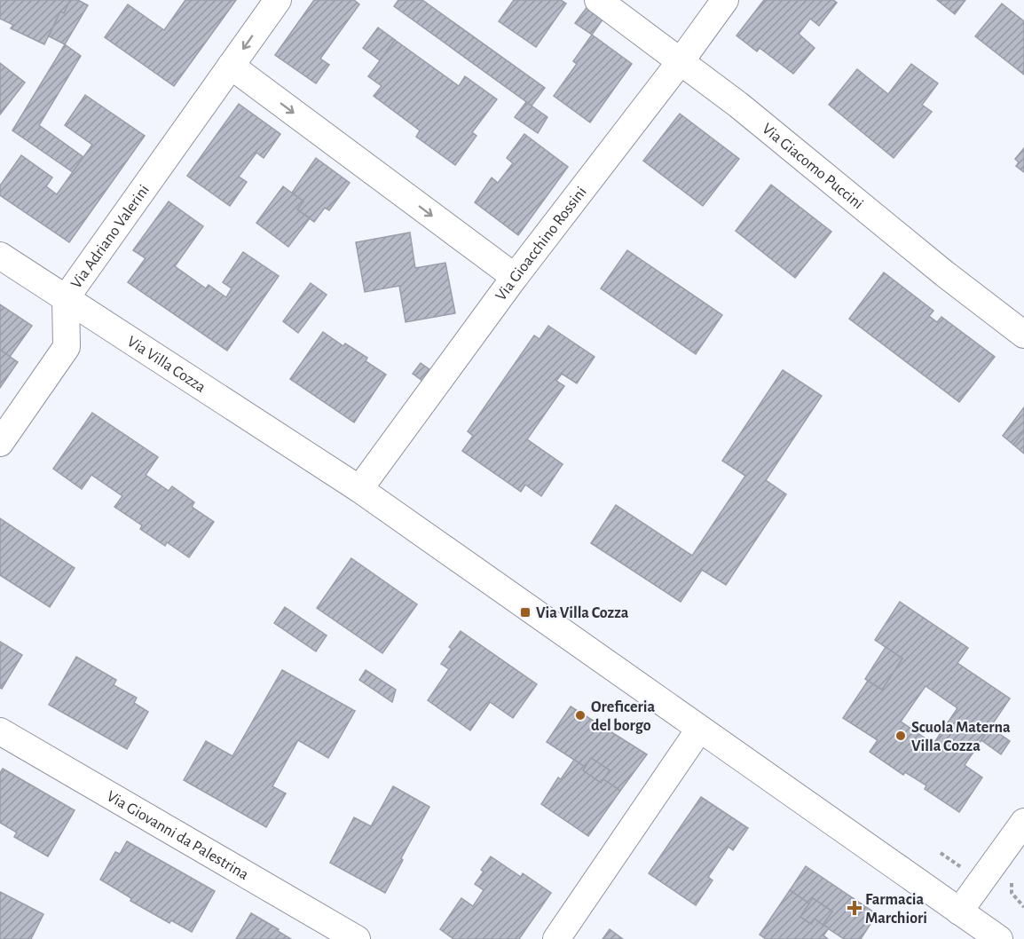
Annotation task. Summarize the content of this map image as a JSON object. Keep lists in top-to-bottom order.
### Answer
{
  "streets": {
    "street": [
      "Via Giacomo Puccini",
      "Via Adriano Valerini",
      "Via Gioacchino Rossini",
      "Via Villa Cozza",
      "Via Giovanni da Palestrina"
    ]
  },
  "crossings": [
    ["Via Giacomo Puccini", "Via Gioacchino Rossini"],
    ["Via Adriano Valerini", "Via Villa Cozza"],
    ["Via Gioacchino Rossini", "Via Villa Cozza"]
  ],
  "places": {
    "transit": ["Via Villa Cozza"],
    "other": ["Oreficeria del borgo", "Scuola Materna Villa Cozza"],
    "health": ["Farmacia Marchiori"]
  }
}
